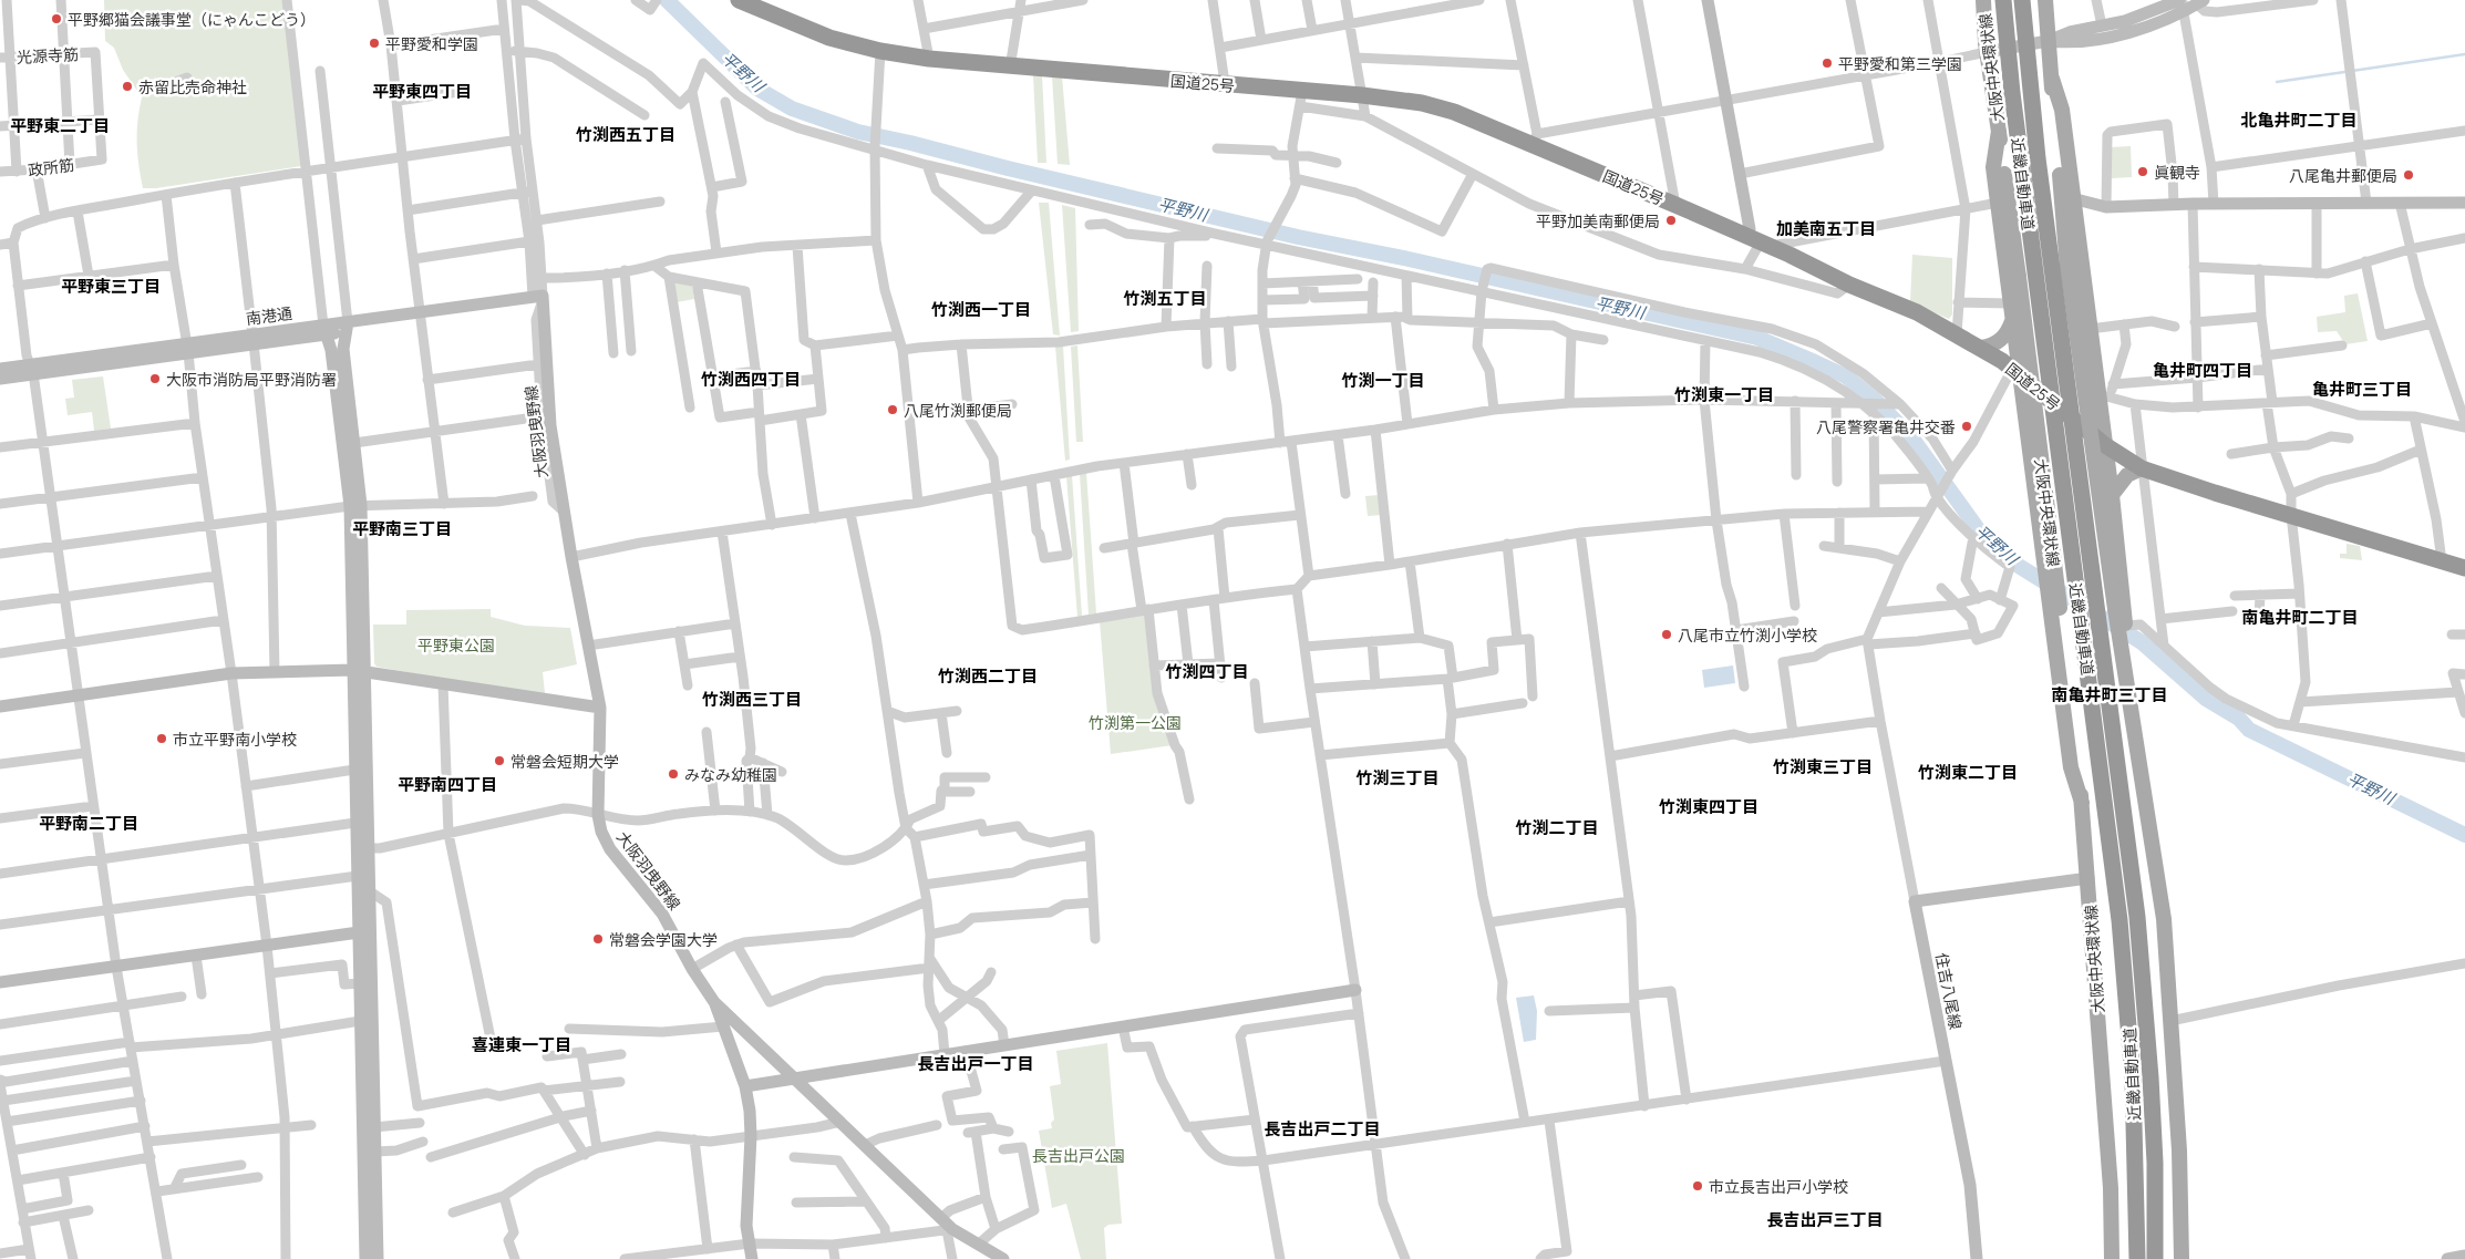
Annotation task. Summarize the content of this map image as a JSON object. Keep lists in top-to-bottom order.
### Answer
{
  "streets": {
    "highway": ["国道25号", "近畿自動車道"],
    "main road": ["大阪中央環状線"],
    "street": [
      "光源寺筋",
      "政所筋",
      "南港通",
      "大阪羽曳野線",
      "住吉八尾線"
    ]
  },
  "crossings": [
    ["光源寺筋", "政所筋"],
    ["南港通", "大阪羽曳野線"]
  ],
  "districts": [
    "平野東四丁目",
    "北亀井町二丁目",
    "平野東二丁目",
    "竹渕西五丁目",
    "加美南五丁目",
    "平野東三丁目",
    "竹渕五丁目",
    "竹渕西一丁目",
    "亀井町四丁目",
    "竹渕西四丁目",
    "竹渕一丁目",
    "亀井町三丁目",
    "竹渕東一丁目",
    "平野南三丁目",
    "南亀井町二丁目",
    "竹渕四丁目",
    "竹渕西二丁目",
    "南亀井町三丁目",
    "竹渕西三丁目",
    "竹渕東三丁目",
    "竹渕東二丁目",
    "竹渕三丁目",
    "平野南四丁目",
    "竹渕東四丁目",
    "平野南二丁目",
    "竹渕二丁目",
    "喜連東一丁目",
    "長吉出戸一丁目",
    "長吉出戸二丁目",
    "長吉出戸三丁目"
  ],
  "water": ["平野川"],
  "parks": ["平野東公園", "竹渕第一公園", "長吉出戸公園"],
  "places": [
    "平野郷猫会議事堂（にゃんこどう）",
    "平野愛和学園",
    "平野愛和第三学園",
    "赤留比売命神社",
    "眞観寺",
    "八尾亀井郵便局",
    "平野加美南郵便局",
    "大阪市消防局平野消防署",
    "八尾竹渕郵便局",
    "八尾警察署亀井交番",
    "八尾市立竹渕小学校",
    "市立平野南小学校",
    "常磐会短期大学",
    "みなみ幼稚園",
    "常磐会学園大学",
    "市立長吉出戸小学校"
  ]
}
